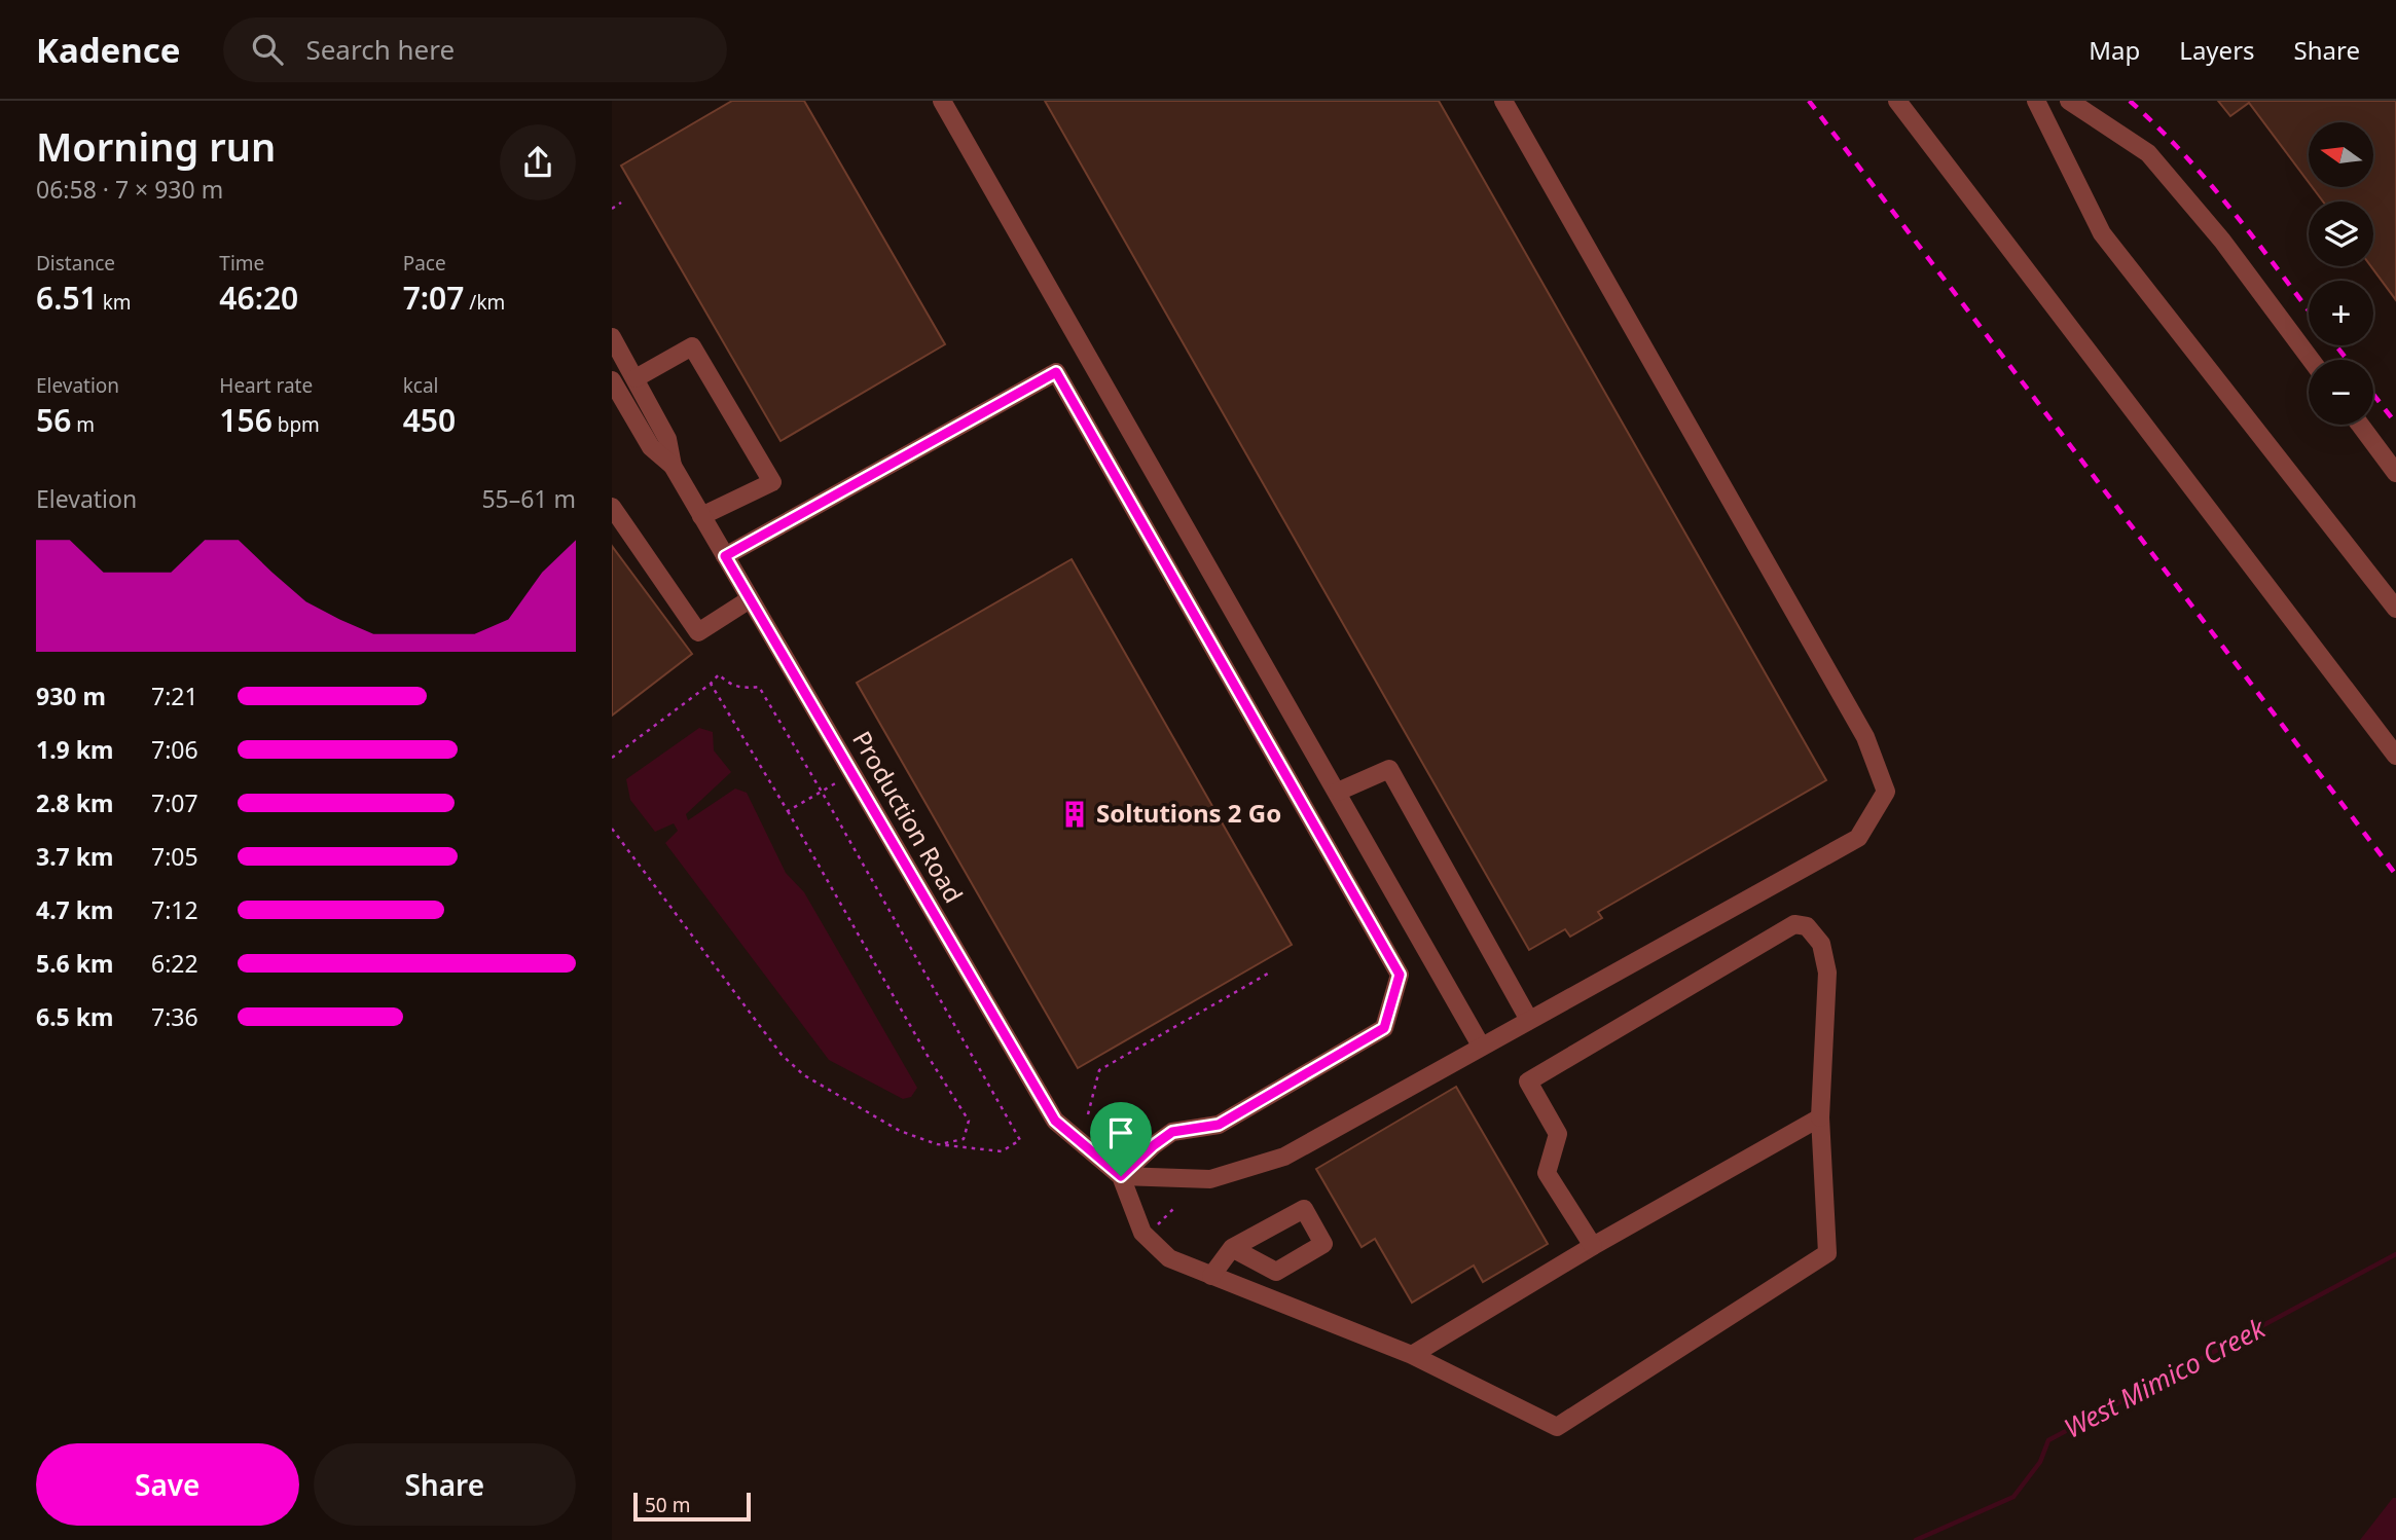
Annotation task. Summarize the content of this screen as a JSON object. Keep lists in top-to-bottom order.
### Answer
{
  "streets": {
    "street": ["Production Road"]
  },
  "water": ["West Mimico Creek"],
  "places": {
    "building": ["Soltutions 2 Go"]
  },
  "scale_bar": "50 m",
  "north": "left",
  "page": {
    "header": "Kadence",
    "search": "Search here",
    "nav": ["Map", "Layers", "Share"],
    "heading": ["Morning run", "06:58 · 7 × 930 m"],
    "map_buttons": ["+", "−"],
    "stats": [
      ["Distance", "6.51 km"],
      ["Time", "46:20"],
      ["Pace", "7:07 /km"],
      ["Elevation", "56 m"],
      ["Heart rate", "156 bpm"],
      ["kcal", "450"]
    ],
    "chart": ["Elevation", "55–61 m"],
    "list": [
      {
        "name": "930 m",
        "note": "7:21"
      },
      {
        "name": "1.9 km",
        "note": "7:06"
      },
      {
        "name": "2.8 km",
        "note": "7:07"
      },
      {
        "name": "3.7 km",
        "note": "7:05"
      },
      {
        "name": "4.7 km",
        "note": "7:12"
      },
      {
        "name": "5.6 km",
        "note": "6:22"
      },
      {
        "name": "6.5 km",
        "note": "7:36"
      }
    ],
    "buttons": ["Save", "Share"],
    "scale": "50 m"
  }
}
